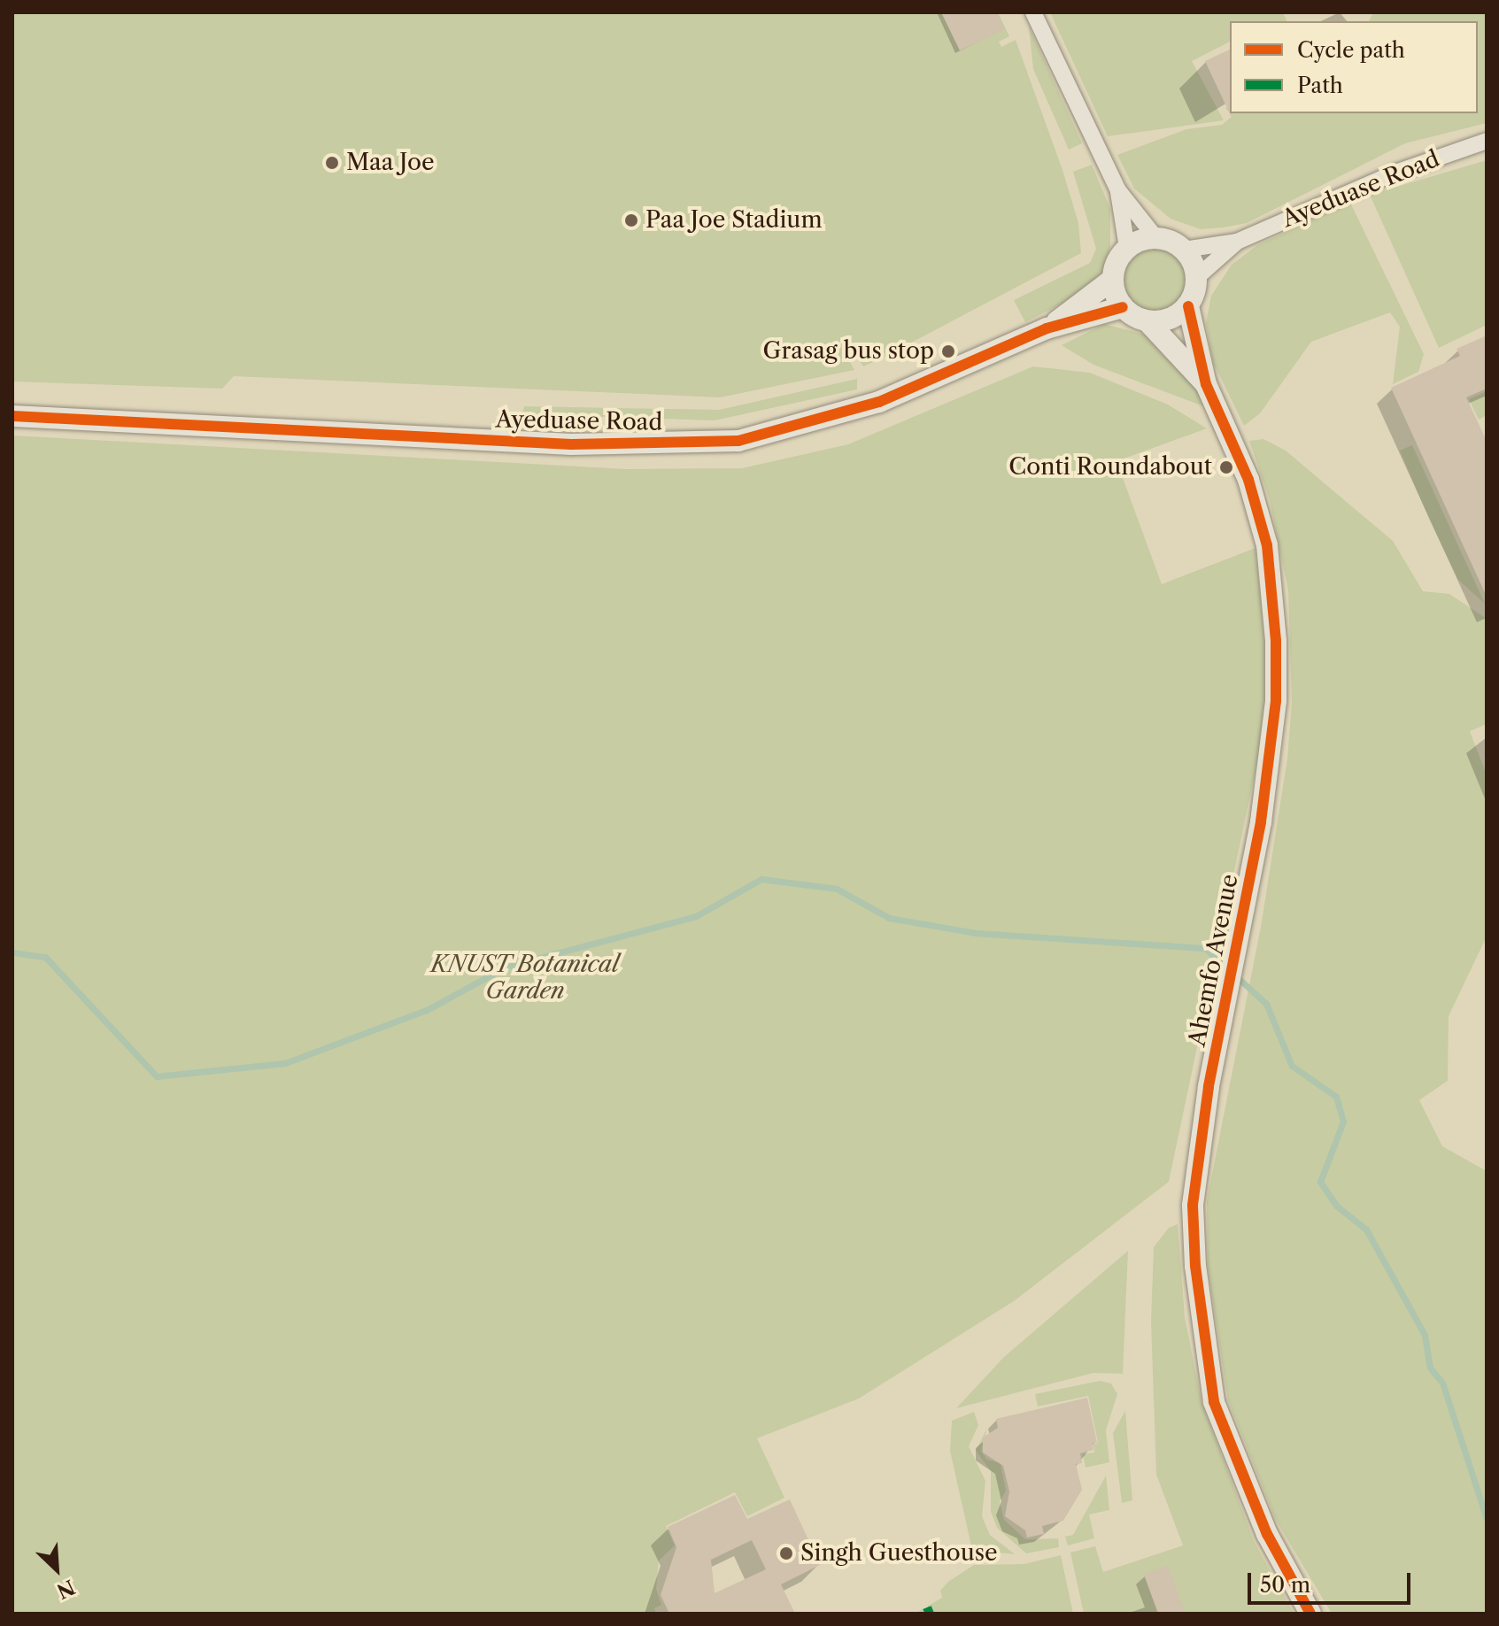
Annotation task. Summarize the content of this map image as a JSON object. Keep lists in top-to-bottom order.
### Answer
{
  "streets": {
    "street": ["Ayeduase Road", "Ahemfo Avenue"]
  },
  "crossings": [
    ["Ayeduase Road", "Ahemfo Avenue"]
  ],
  "parks": ["KNUST Botanical Garden"],
  "places": [
    "Maa Joe",
    "Paa Joe Stadium",
    "Grasag bus stop",
    "Conti Roundabout",
    "Singh Guesthouse"
  ],
  "legend": ["Cycle path", "Path"],
  "scale_bar": "50 m",
  "north": "bottom right"
}
